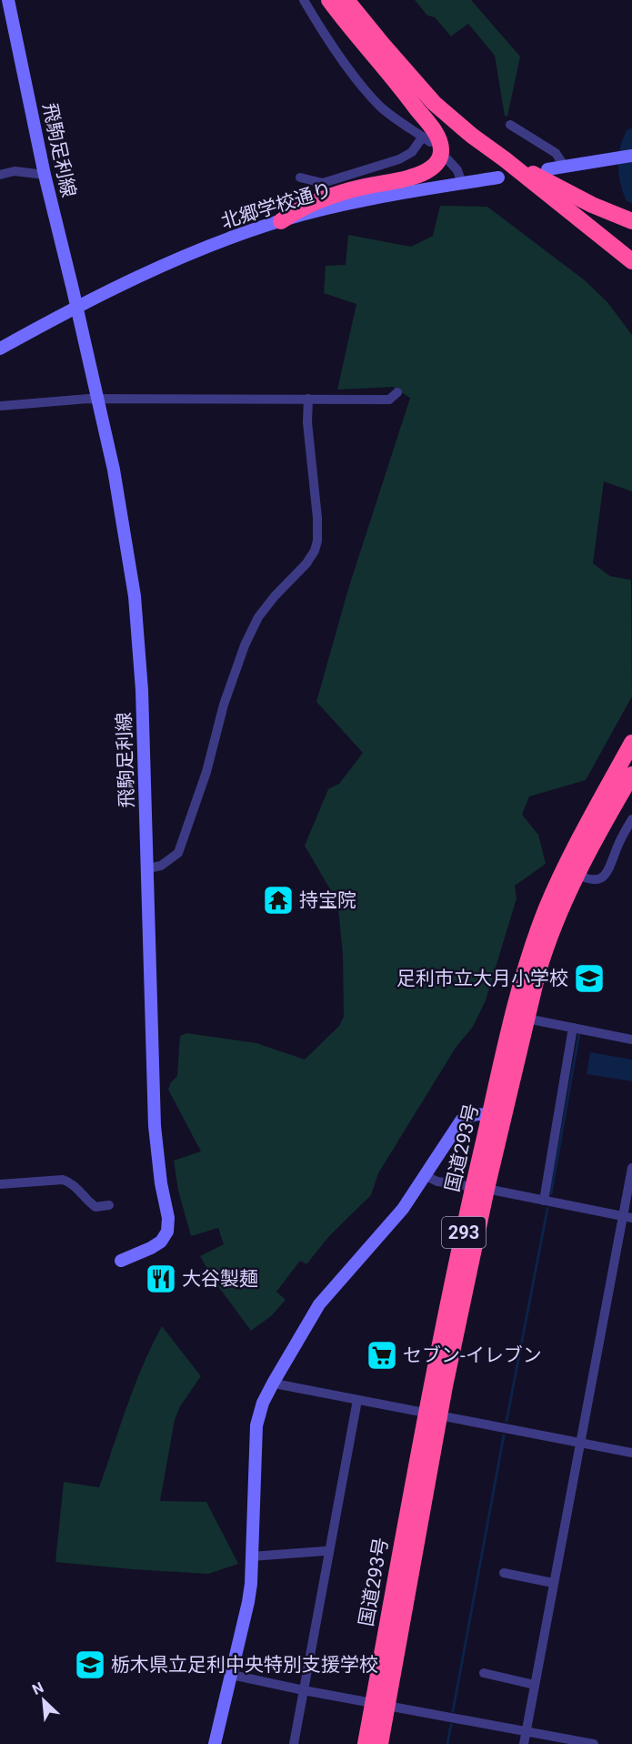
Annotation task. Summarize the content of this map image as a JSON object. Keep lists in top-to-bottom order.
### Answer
{
  "streets": {
    "highway": ["国道293号", "293"],
    "street": ["飛駒足利線", "北郷学校通り"]
  },
  "crossings": [
    ["飛駒足利線", "北郷学校通り"]
  ],
  "places": {
    "temple": ["持宝院"],
    "school or university": ["足利市立大月小学校", "栃木県立足利中央特別支援学校"],
    "restaurant": ["大谷製麺"],
    "supermarket": ["セブン-イレブン"]
  },
  "north": "top left"
}
